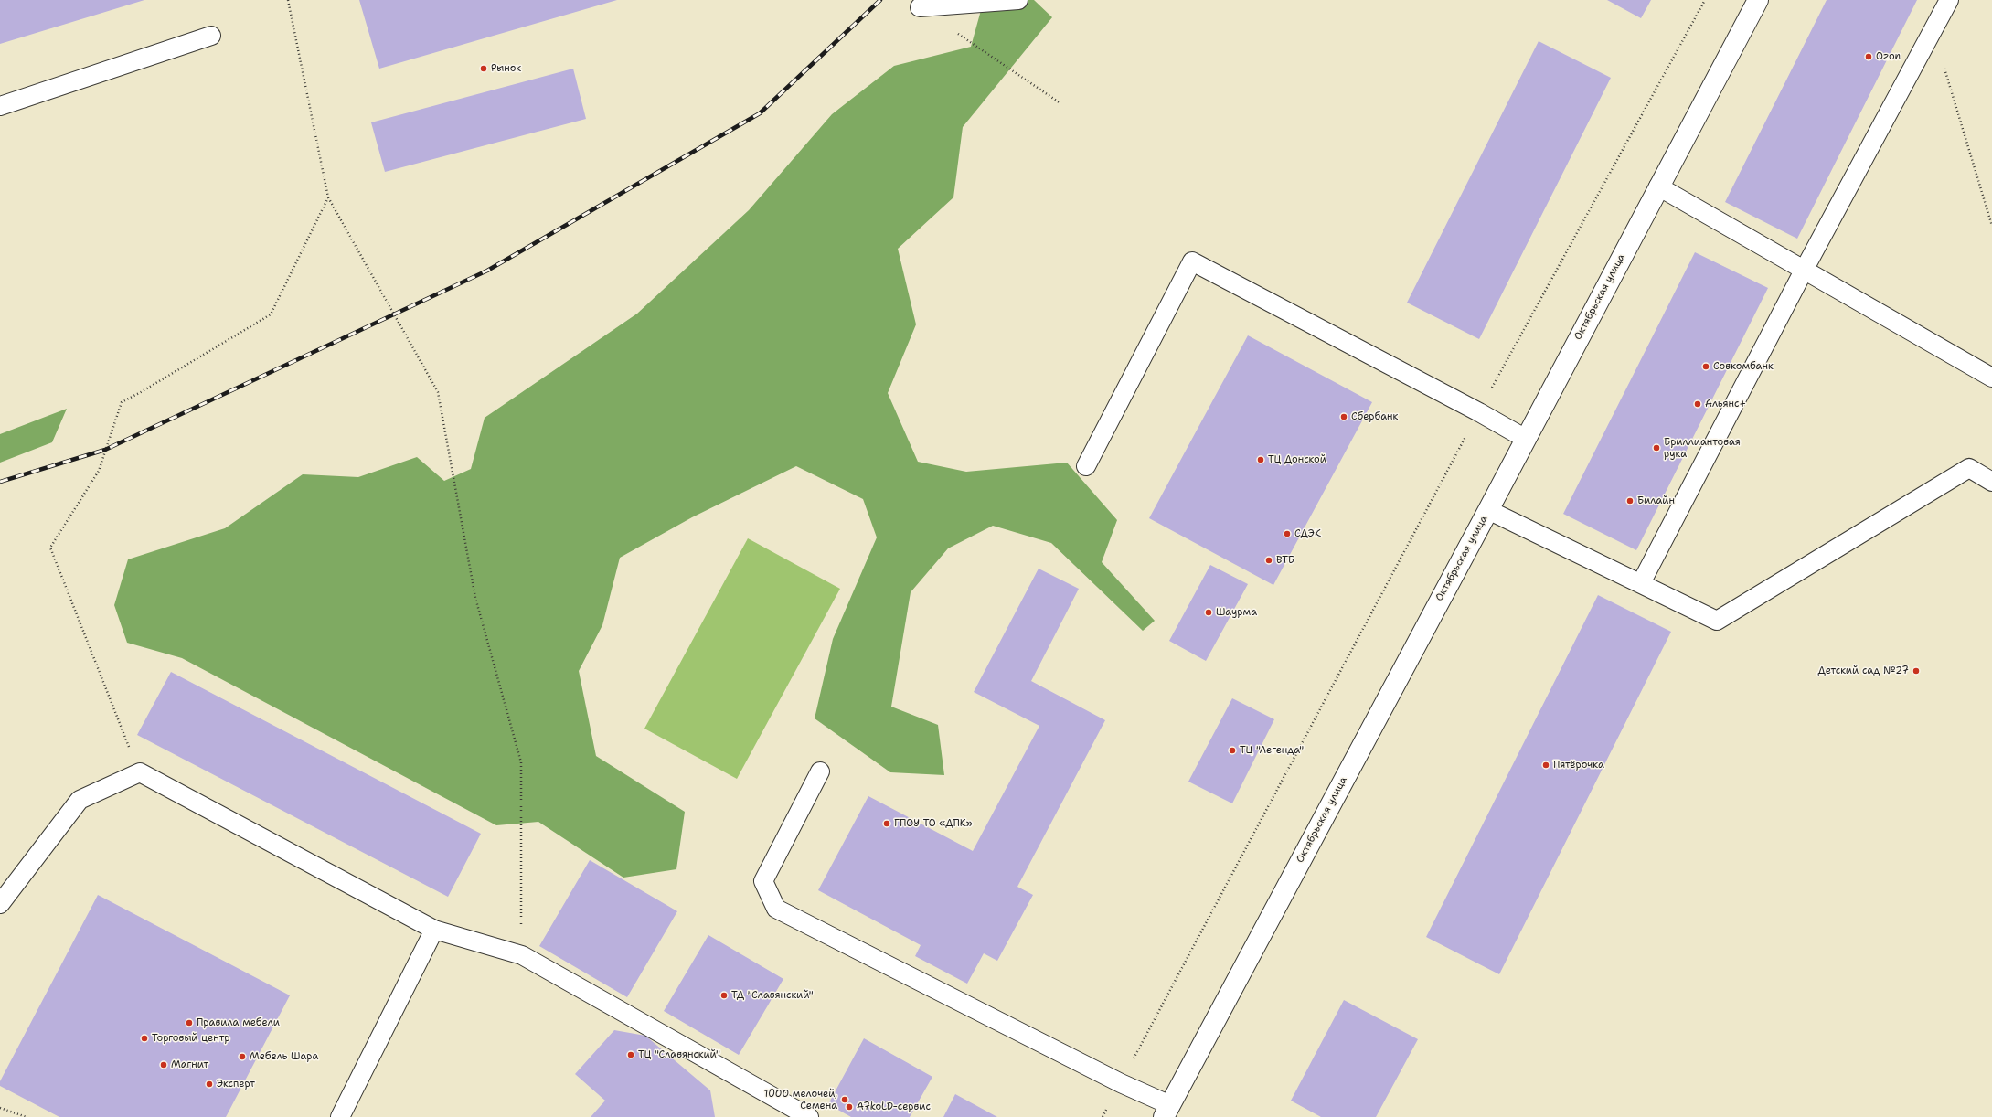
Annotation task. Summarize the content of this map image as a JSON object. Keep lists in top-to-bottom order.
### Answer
{
  "streets": {
    "main road": ["Октябрьская улица"]
  },
  "places": [
    "Ozon",
    "Рынок",
    "Совкомбанк",
    "Альянс+",
    "Сбербанк",
    "Бриллиантовая рука",
    "ТЦ Донской",
    "Билайн",
    "СДЭК",
    "ВТБ",
    "Шаурма",
    "Детский сад №27",
    "ТЦ \"Легенда\"",
    "Пятёрочка",
    "ГПОУ ТО «ДПК»",
    "ТД \"Славянский\"",
    "Правила мебели",
    "Торговый центр",
    "ТЦ \"Славянский\"",
    "Мебель Шара",
    "Магнит",
    "Эксперт",
    "1000 мелочей, Семена",
    "A7koLD-сервис"
  ]
}
